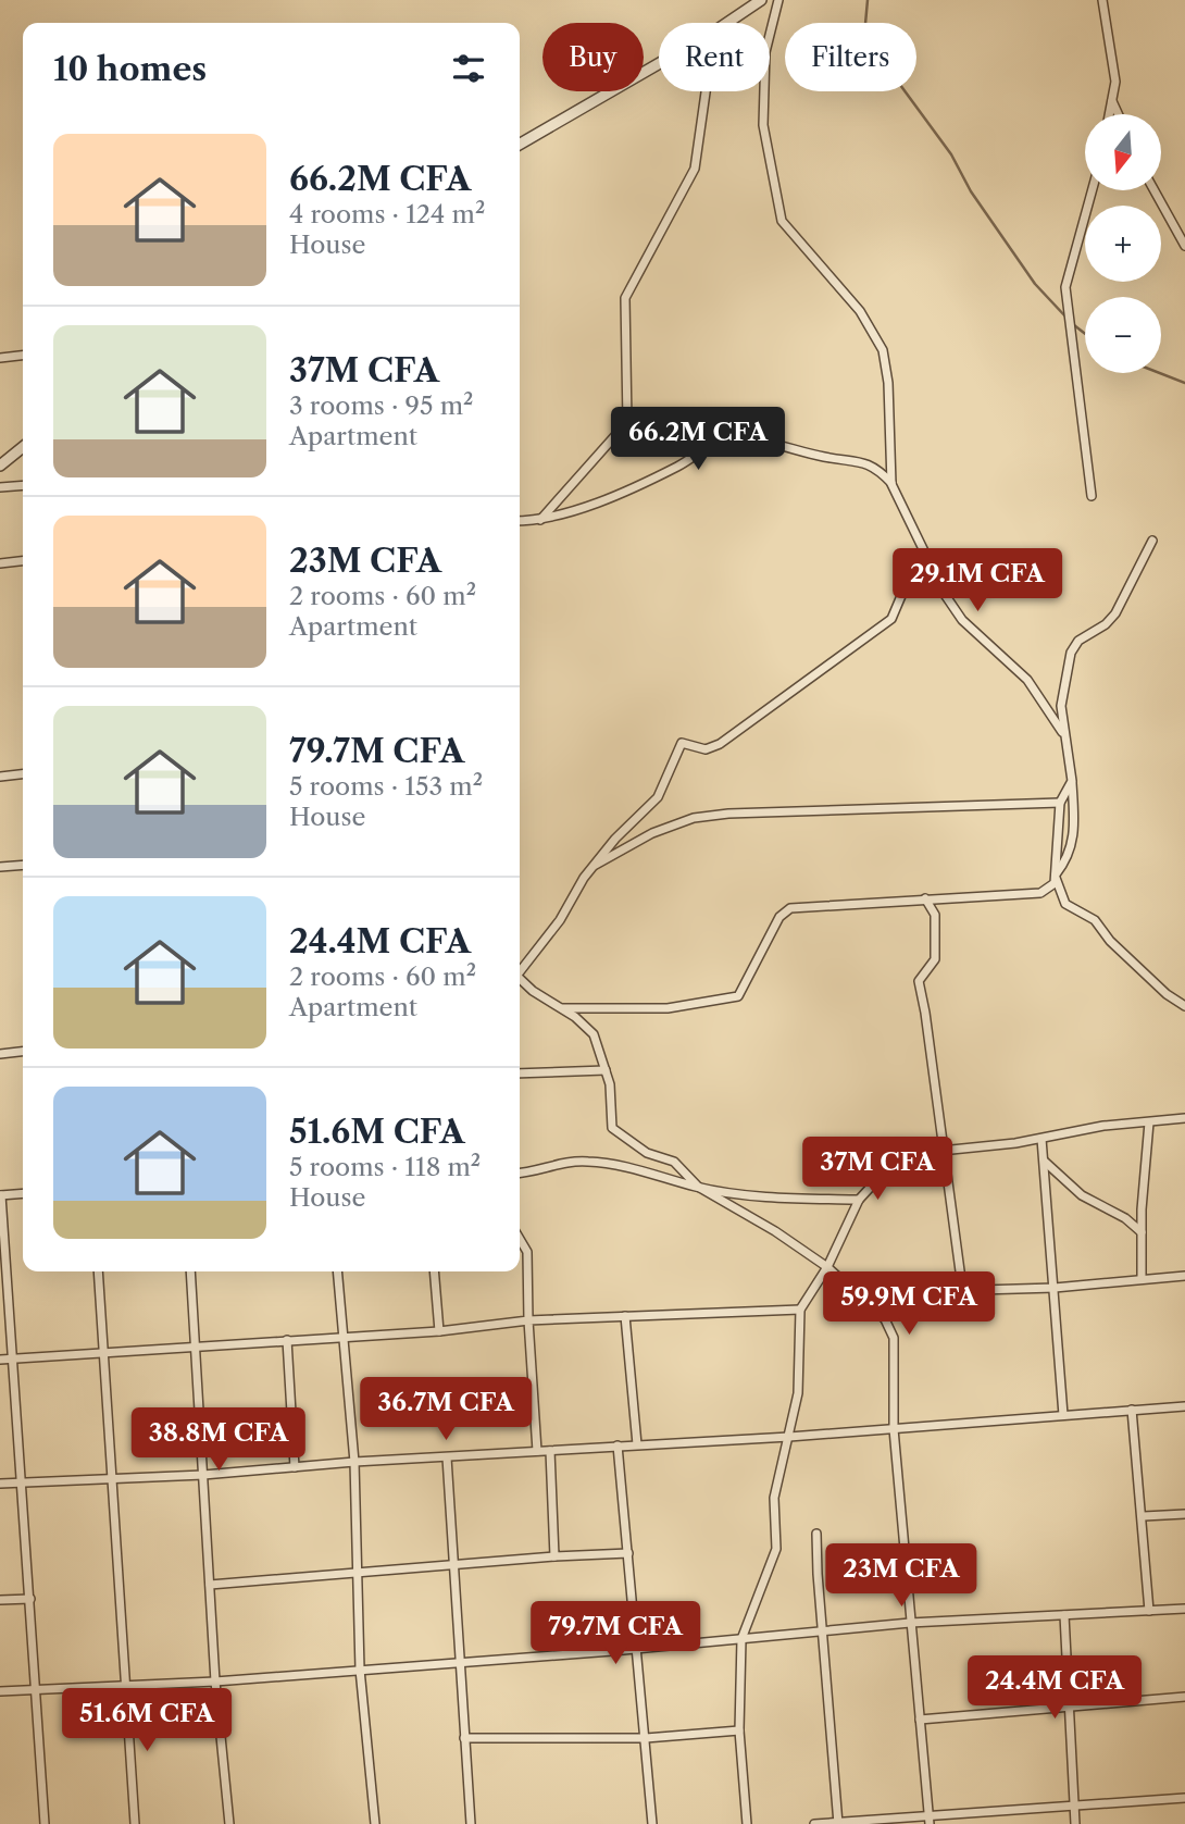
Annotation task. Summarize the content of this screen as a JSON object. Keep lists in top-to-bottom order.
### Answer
{
  "north": "bottom",
  "page": {
    "chip": ["Buy", "Rent", "Filters"],
    "heading": "10 homes",
    "map_buttons": ["+", "−"],
    "list": [
      {
        "name": "66.2M CFA",
        "note": "4 rooms · 124 m² · House"
      },
      {
        "name": "37M CFA",
        "note": "3 rooms · 95 m² · Apartment"
      },
      {
        "name": "23M CFA",
        "note": "2 rooms · 60 m² · Apartment"
      },
      {
        "name": "79.7M CFA",
        "note": "5 rooms · 153 m² · House"
      },
      {
        "name": "24.4M CFA",
        "note": "2 rooms · 60 m² · Apartment"
      },
      {
        "name": "51.6M CFA",
        "note": "5 rooms · 118 m² · House"
      }
    ],
    "price": [
      "66.2M CFA",
      "29.1M CFA",
      "37M CFA",
      "59.9M CFA",
      "36.7M CFA",
      "38.8M CFA",
      "23M CFA",
      "79.7M CFA",
      "24.4M CFA",
      "51.6M CFA"
    ]
  }
}
